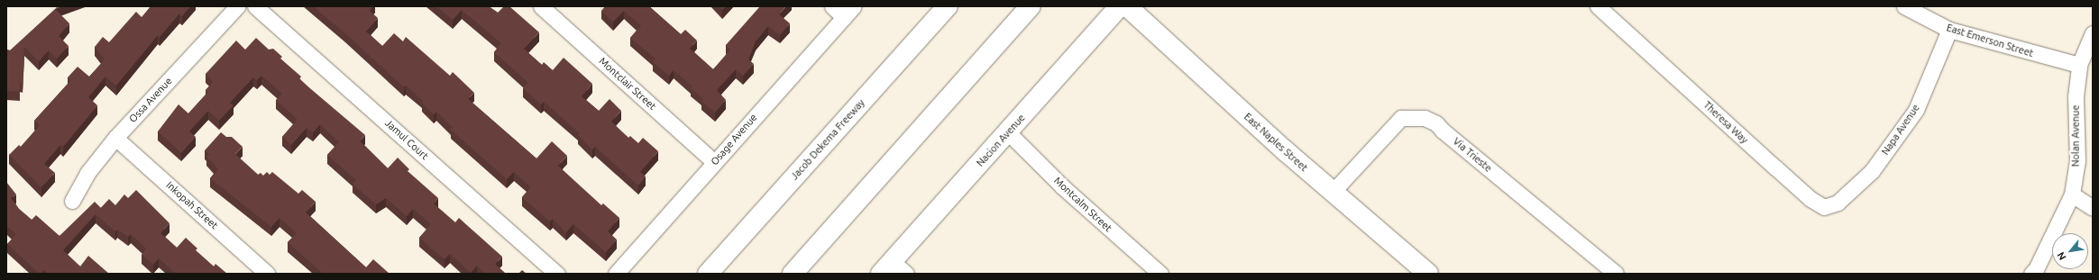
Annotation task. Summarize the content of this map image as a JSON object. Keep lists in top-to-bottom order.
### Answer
{
  "streets": {
    "main road": ["Jacob Dekema Freeway", "Nacion Avenue", "East Naples Street"],
    "street": [
      "East Emerson Street",
      "Montclair Street",
      "Ossa Avenue",
      "Theresa Way",
      "Napa Avenue",
      "Nolan Avenue",
      "Jamul Court",
      "Osage Avenue",
      "Via Trieste",
      "Montcalm Street",
      "Inkopah Street"
    ]
  },
  "crossings": [
    ["East Emerson Street", "Napa Avenue"],
    ["East Emerson Street", "Nolan Avenue"],
    ["Montclair Street", "Osage Avenue"],
    ["Ossa Avenue", "Inkopah Street"],
    ["Theresa Way", "Napa Avenue"],
    ["Nacion Avenue", "Montcalm Street"],
    ["East Naples Street", "Via Trieste"]
  ],
  "north": "bottom left"
}
